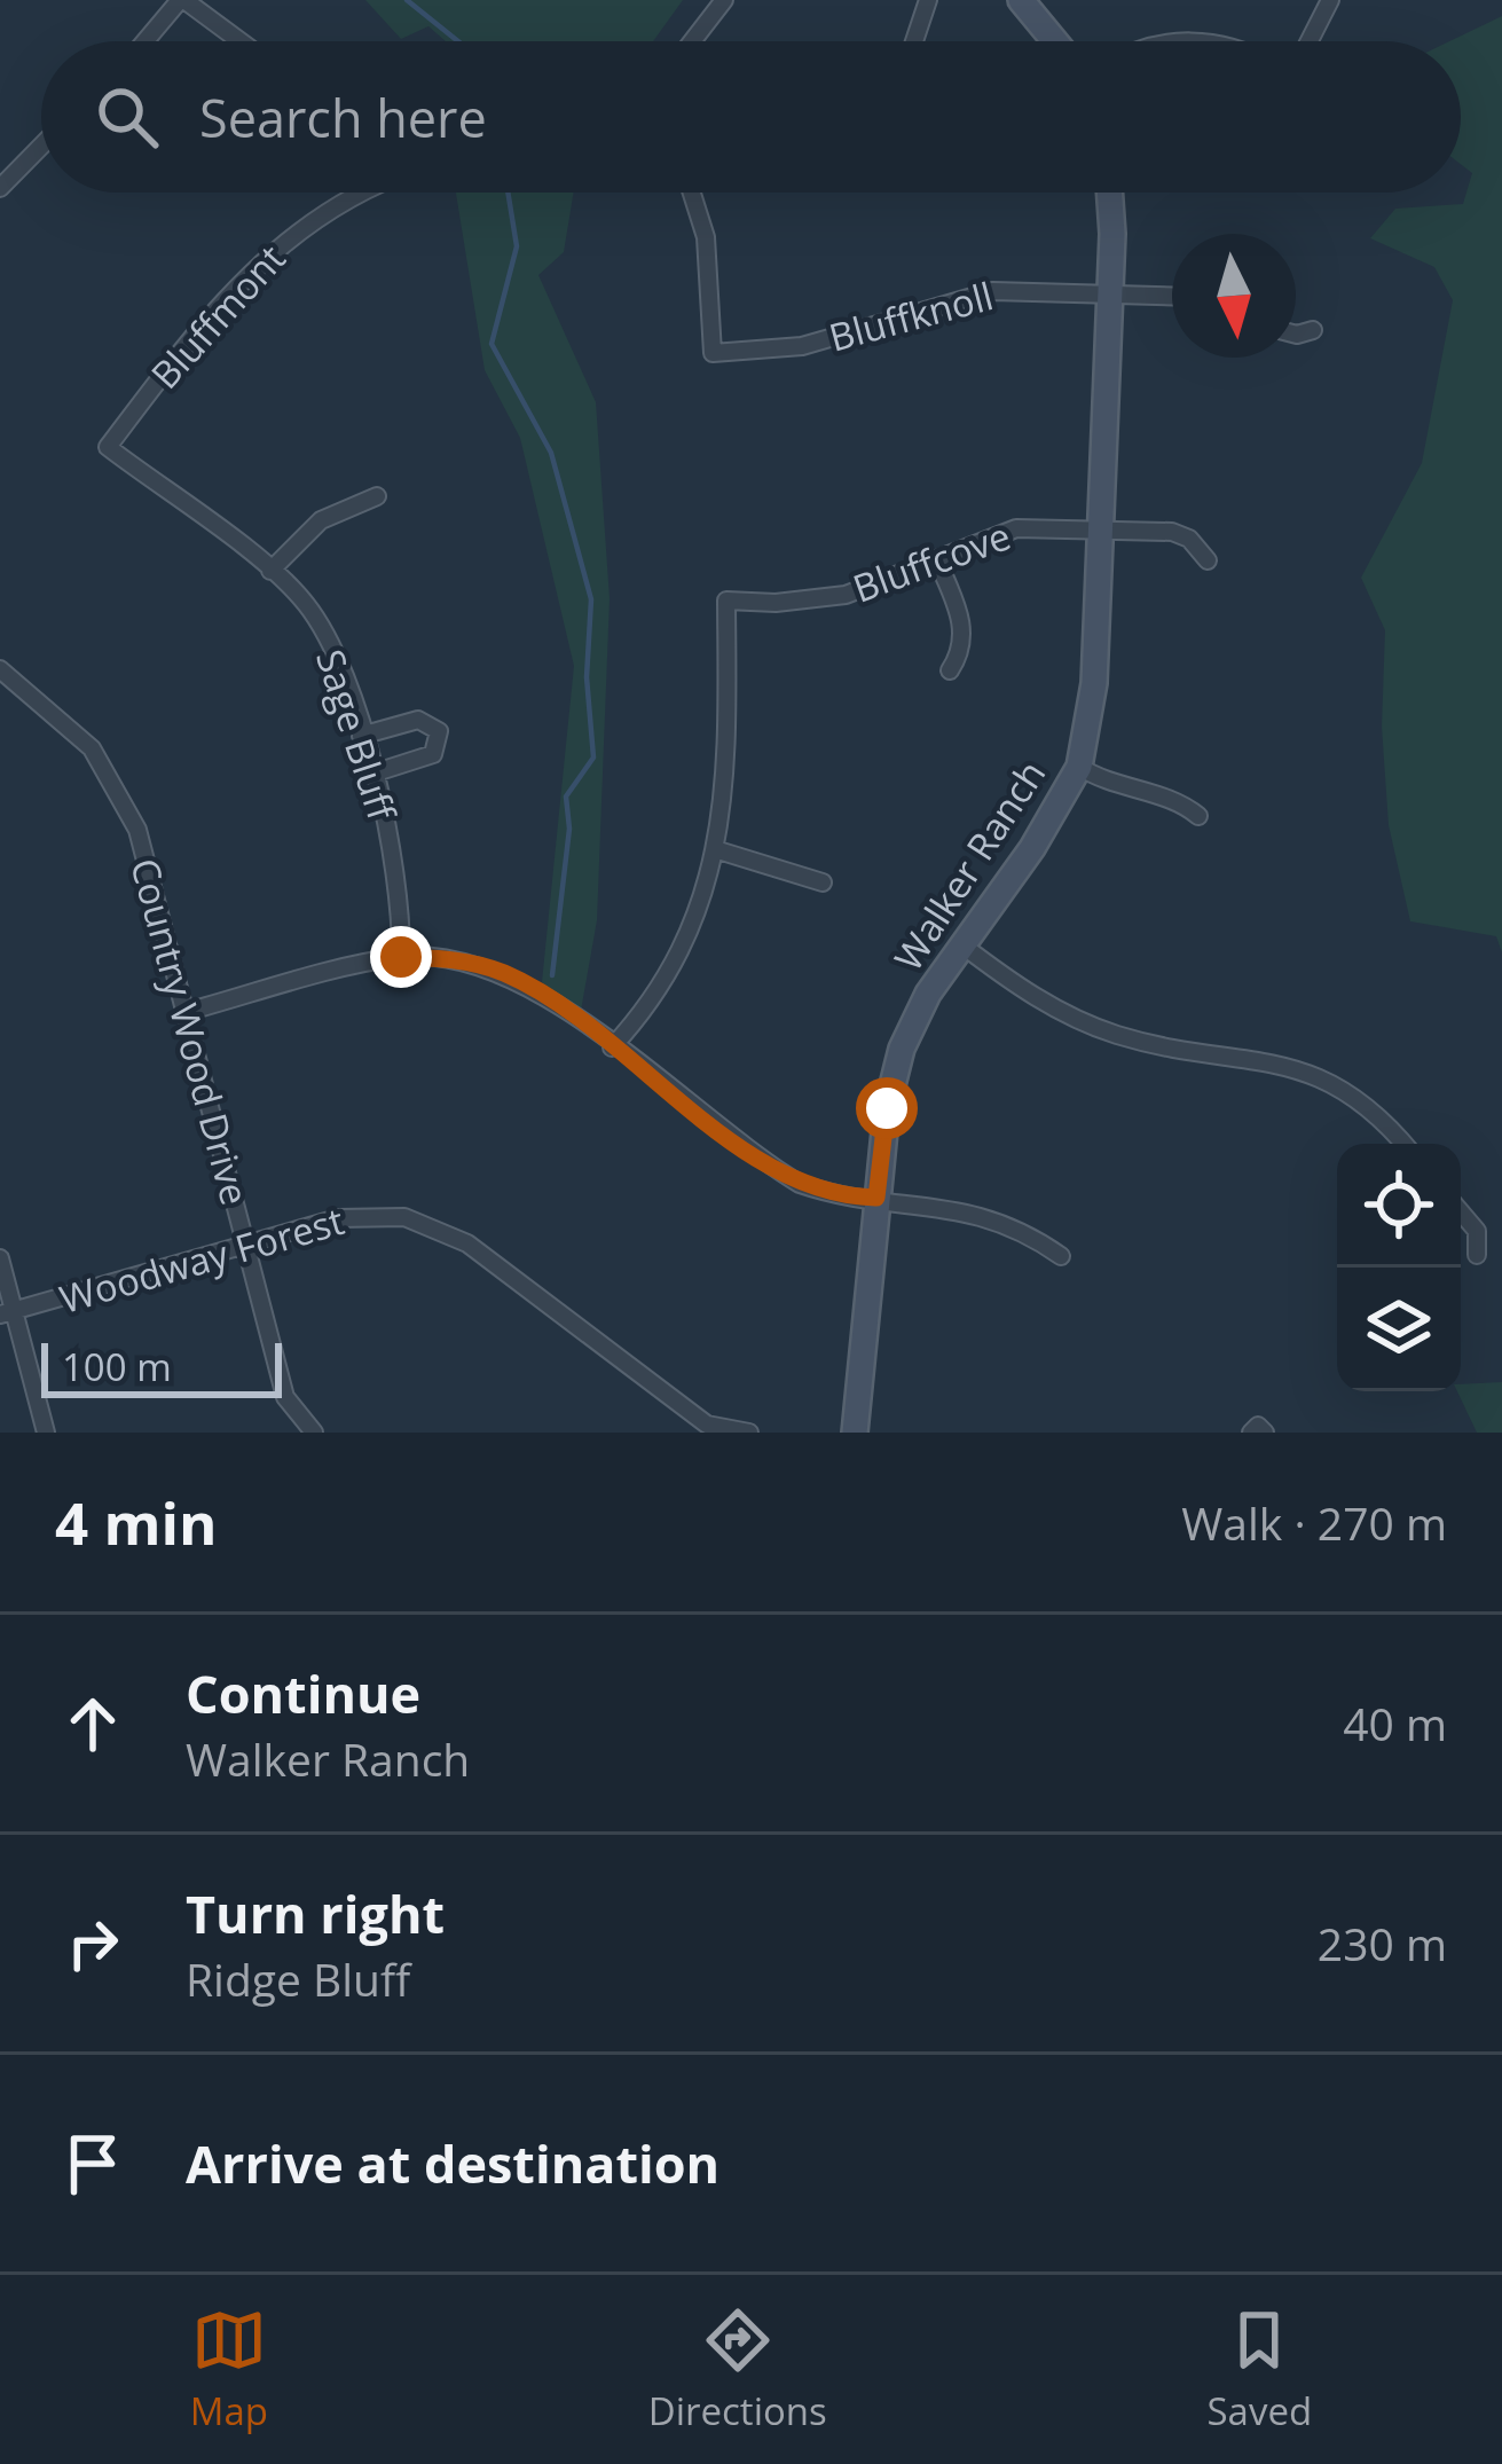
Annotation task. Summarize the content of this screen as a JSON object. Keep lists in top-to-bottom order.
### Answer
{
  "streets": {
    "street": [
      "Bluffmont",
      "Bluffknoll",
      "Bluffcove",
      "Sage Bluff",
      "Walker Ranch",
      "Country Wood Drive",
      "Woodway Forest"
    ]
  },
  "crossings": [
    ["Bluffmont", "Sage Bluff"],
    ["Bluffknoll", "Walker Ranch"],
    ["Bluffcove", "Walker Ranch"],
    ["Country Wood Drive", "Woodway Forest"]
  ],
  "scale_bar": "100 m",
  "north": "bottom",
  "page": {
    "search": "Search here",
    "scale": "100 m",
    "heading": ["4 min", "Walk · 270 m"],
    "list": [
      ["Continue", "Walker Ranch", "40 m"],
      ["Turn right", "Ridge Bluff", "230 m"],
      "Arrive at destination"
    ],
    "nav": ["Map", "Directions", "Saved"]
  }
}
